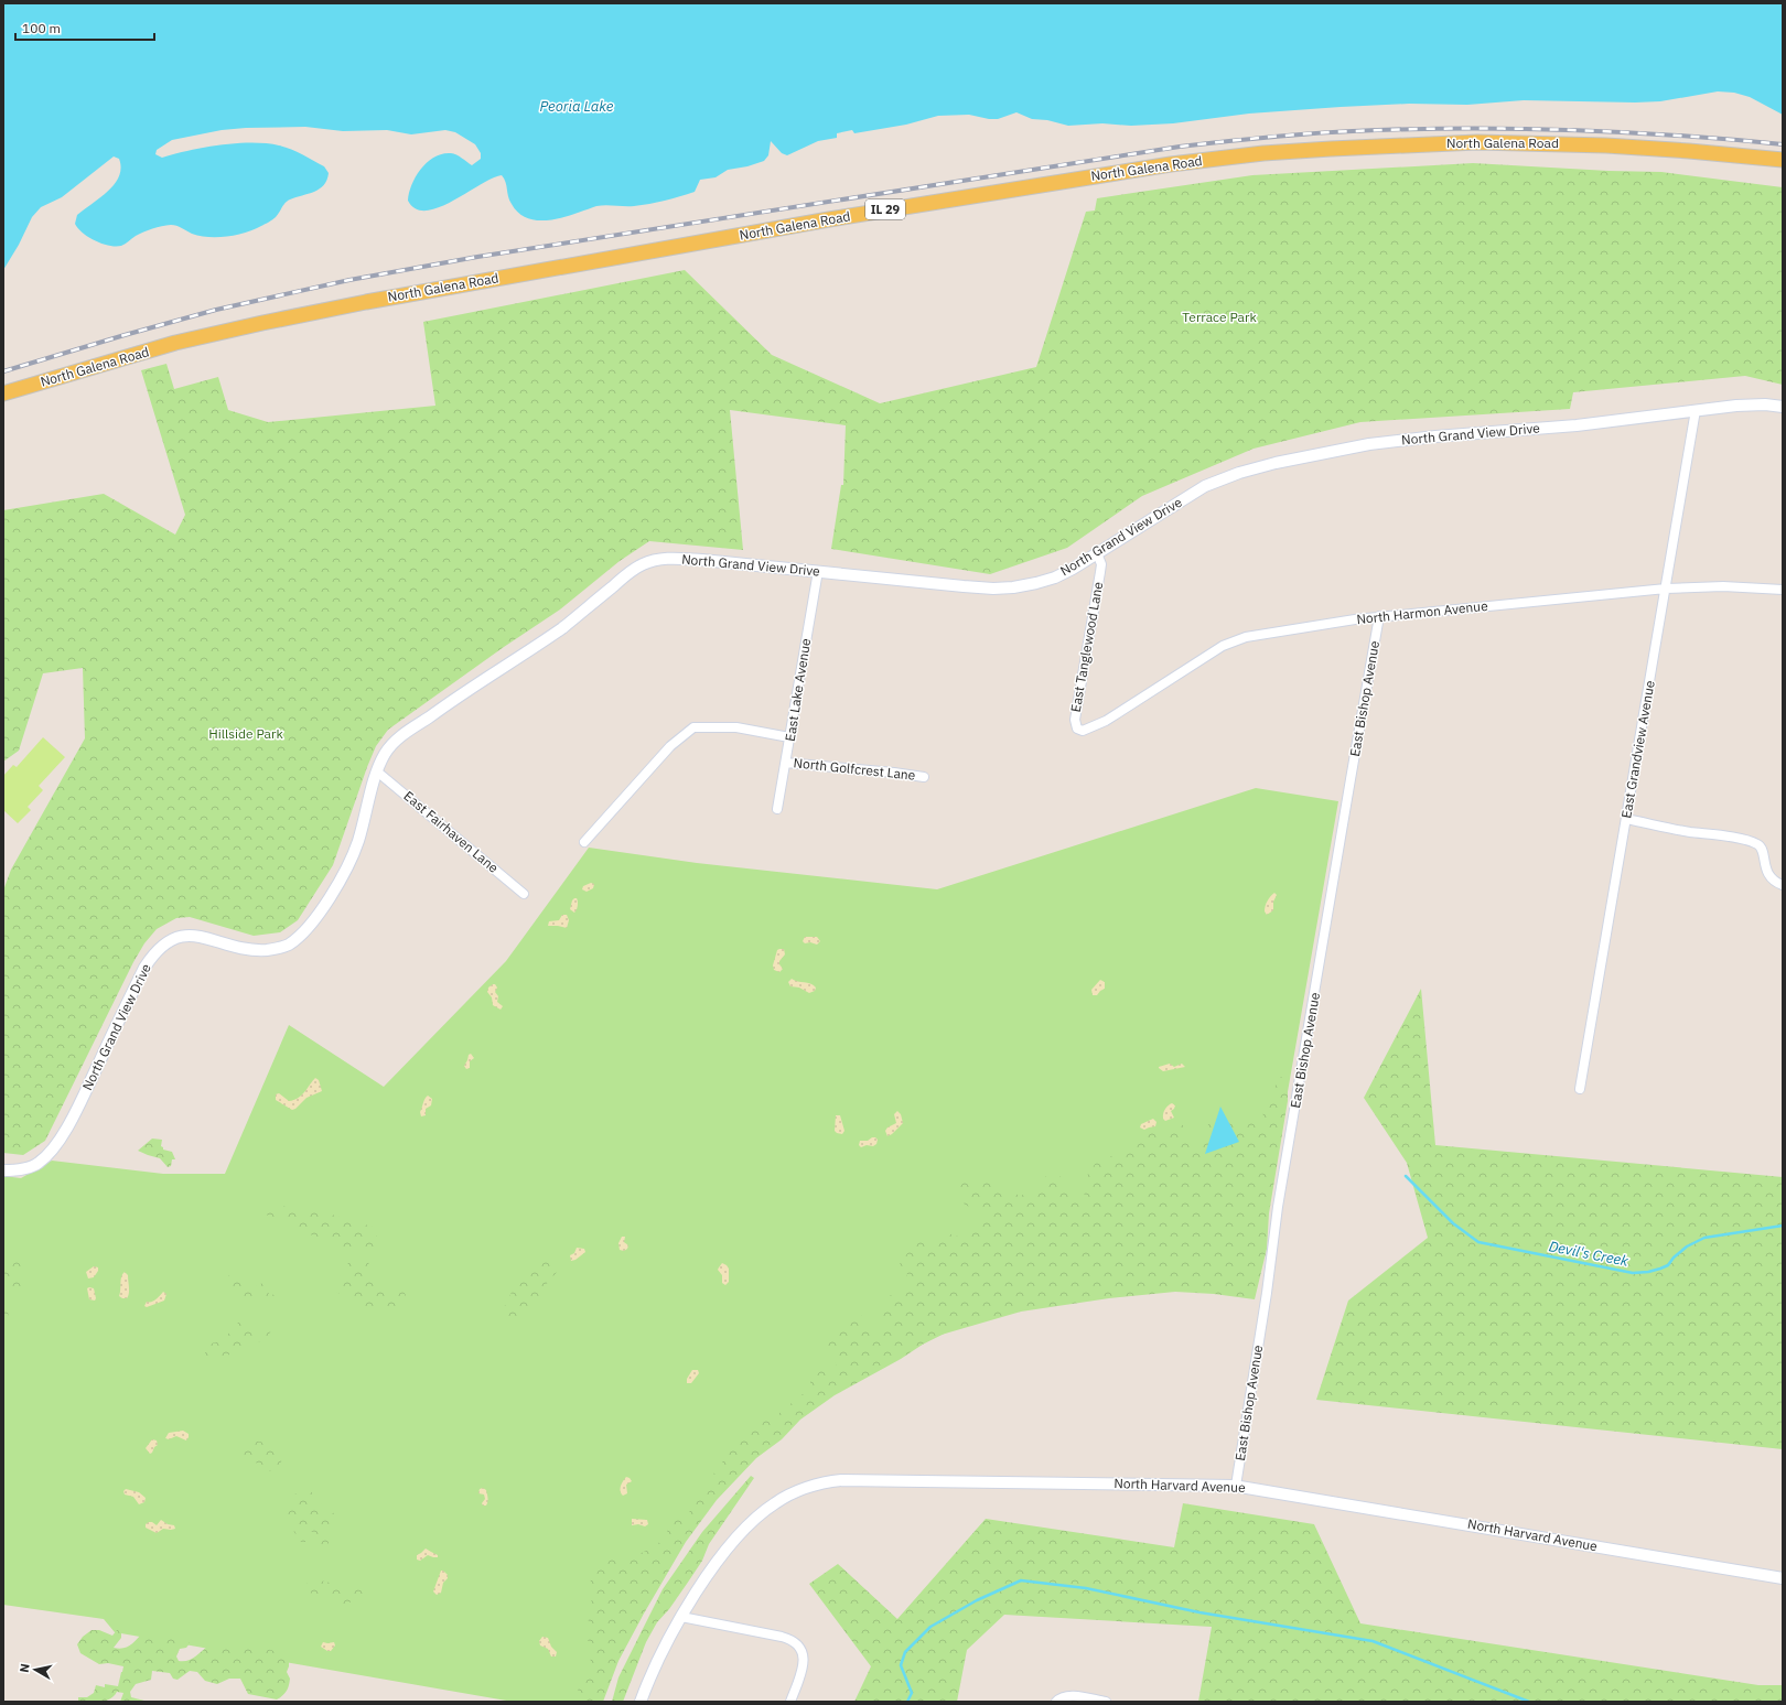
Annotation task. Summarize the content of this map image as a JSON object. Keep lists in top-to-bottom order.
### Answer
{
  "streets": {
    "main road": ["North Galena Road", "IL 29"],
    "street": [
      "North Grand View Drive",
      "North Harmon Avenue",
      "East Tanglewood Lane",
      "East Lake Avenue",
      "East Bishop Avenue",
      "East Grandview Avenue",
      "North Golfcrest Lane",
      "East Fairhaven Lane",
      "North Harvard Avenue"
    ]
  },
  "crossings": [
    ["North Grand View Drive", "East Tanglewood Lane"],
    ["North Grand View Drive", "East Lake Avenue"],
    ["North Grand View Drive", "East Grandview Avenue"],
    ["North Grand View Drive", "East Fairhaven Lane"],
    ["North Harmon Avenue", "East Tanglewood Lane"],
    ["North Harmon Avenue", "East Bishop Avenue"],
    ["North Harmon Avenue", "East Grandview Avenue"],
    ["East Lake Avenue", "North Golfcrest Lane"],
    ["East Bishop Avenue", "North Harvard Avenue"]
  ],
  "water": ["Peoria Lake", "Devil's Creek"],
  "parks": ["Terrace Park", "Hillside Park"],
  "scale_bar": "100 m",
  "north": "left"
}
